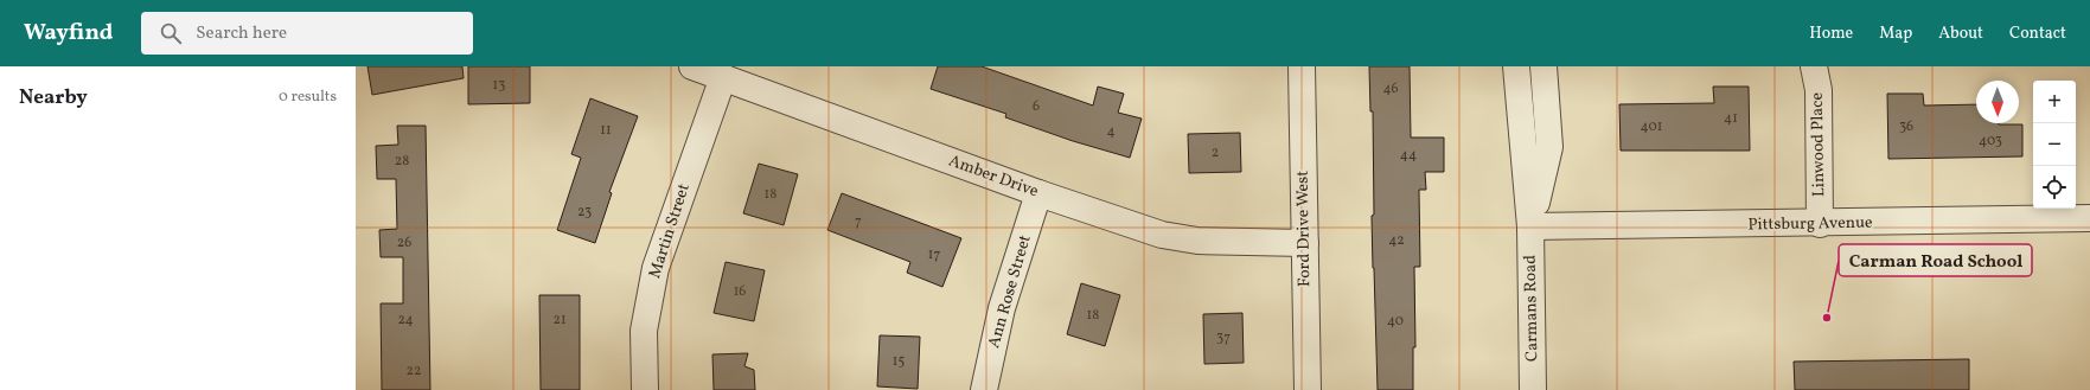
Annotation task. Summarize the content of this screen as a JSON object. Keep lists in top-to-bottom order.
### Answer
{
  "streets": {
    "street": [
      "Linwood Place",
      "Amber Drive",
      "Pittsburg Avenue",
      "Ford Drive West",
      "Martin Street",
      "Ann Rose Street",
      "Carmans Road"
    ]
  },
  "crossings": [
    ["Linwood Place", "Pittsburg Avenue"],
    ["Amber Drive", "Ford Drive West"],
    ["Amber Drive", "Martin Street"],
    ["Amber Drive", "Ann Rose Street"],
    ["Pittsburg Avenue", "Carmans Road"]
  ],
  "places": ["Carman Road School"],
  "house_numbers": [
    "13",
    "46",
    "6",
    "41",
    "401",
    "36",
    "11",
    "4",
    "403",
    "2",
    "44",
    "28",
    "18",
    "23",
    "7",
    "42",
    "26",
    "17",
    "16",
    "18",
    "24",
    "21",
    "40",
    "37",
    "15",
    "22"
  ],
  "north": "bottom",
  "page": {
    "header": "Wayfind",
    "search": "Search here",
    "nav": [
      "Home",
      "Map",
      "About",
      "Contact"
    ],
    "heading": ["Nearby", "0 results"],
    "map_buttons": ["+", "−"]
  }
}
